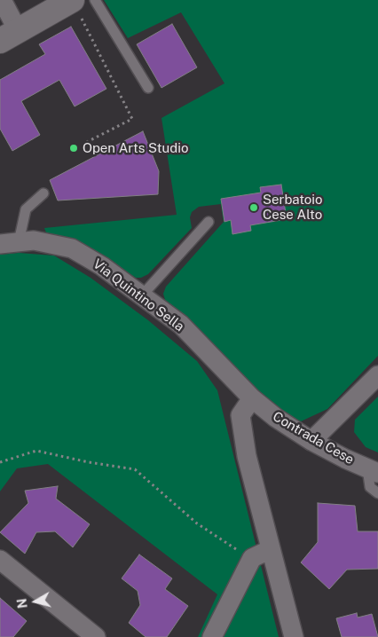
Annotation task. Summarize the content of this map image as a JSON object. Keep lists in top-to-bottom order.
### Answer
{
  "streets": {
    "street": ["Via Quintino Sella", "Contrada Cese"]
  },
  "crossings": [
    ["Via Quintino Sella", "Contrada Cese"]
  ],
  "places": ["Open Arts Studio", "Serbatoio Cese Alto"],
  "north": "left"
}
